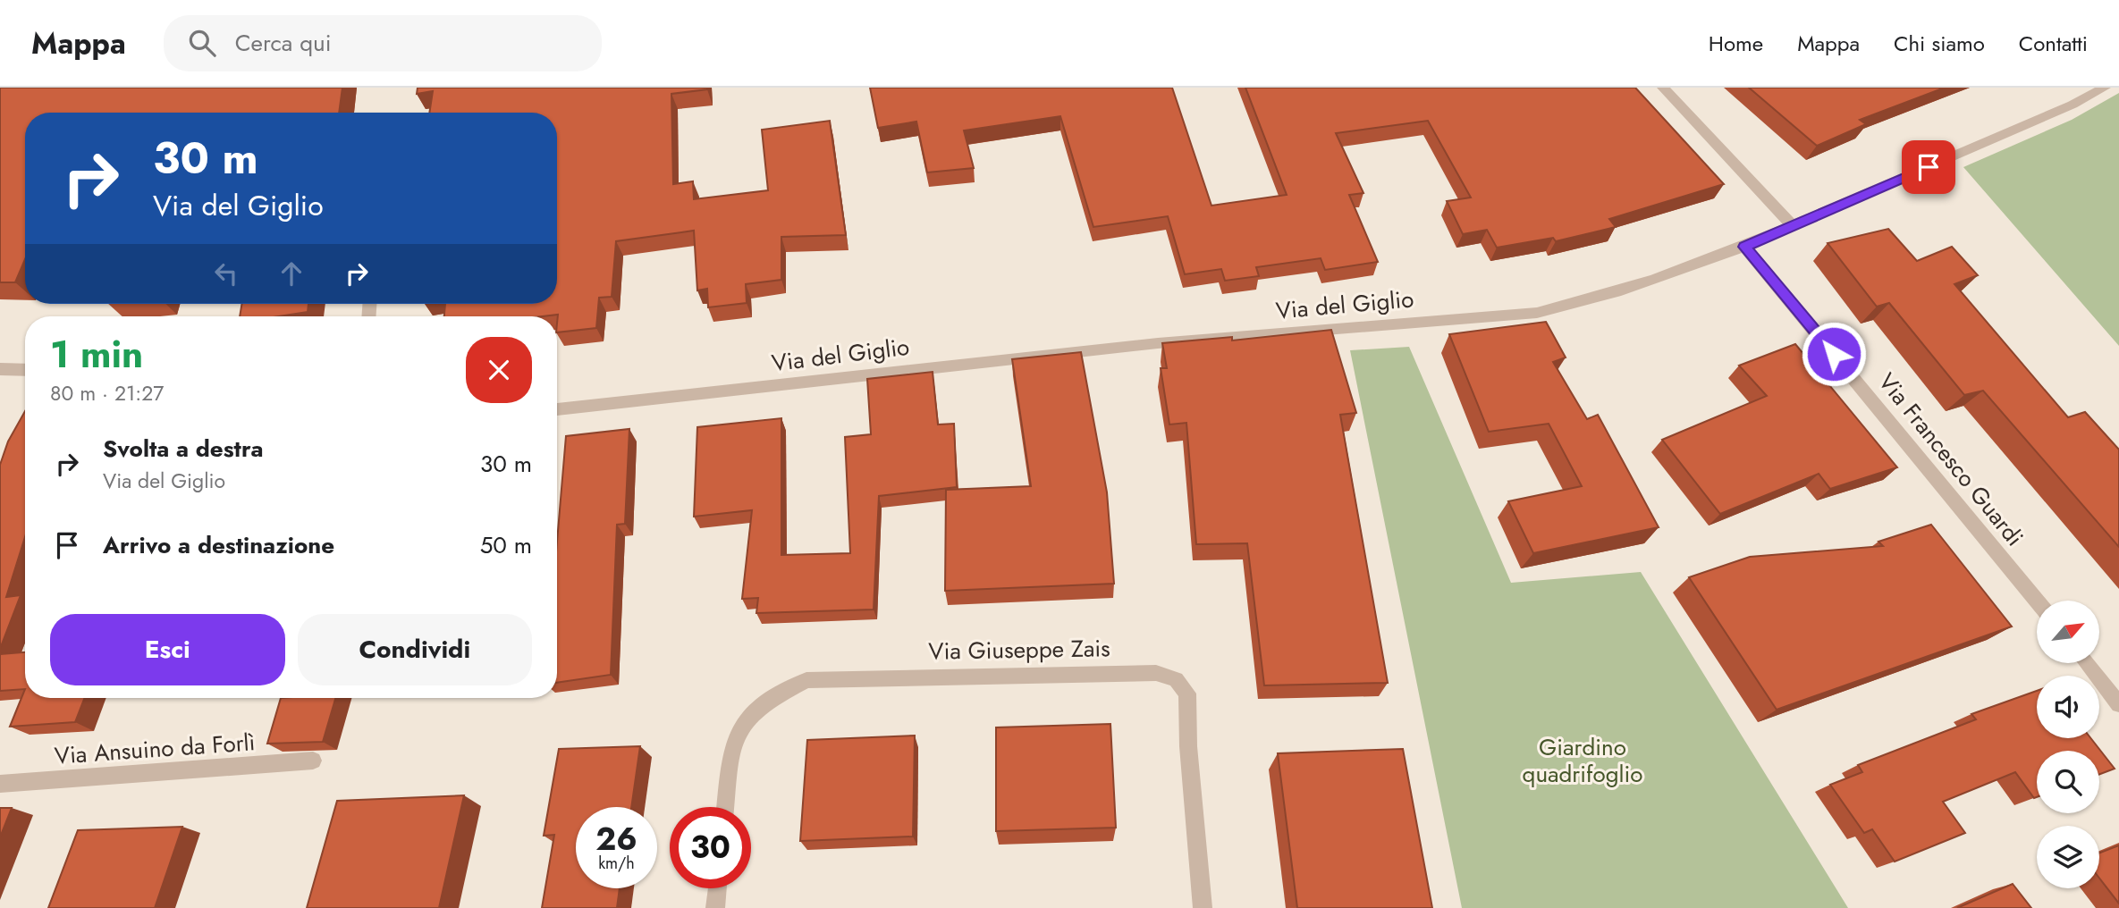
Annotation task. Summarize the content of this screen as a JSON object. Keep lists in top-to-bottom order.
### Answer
{
  "streets": {
    "street": [
      "Via del Giglio",
      "Via Francesco Guardi",
      "Via Giuseppe Zais",
      "Via Ansuino da Forlì"
    ]
  },
  "crossings": [
    ["Via del Giglio", "Via Francesco Guardi"]
  ],
  "parks": ["Giardino quadrifoglio"],
  "north": "top right",
  "page": {
    "header": "Mappa",
    "search": "Cerca qui",
    "nav": [
      "Home",
      "Mappa",
      "Chi siamo",
      "Contatti"
    ],
    "turn": ["30 m", "Via del Giglio"],
    "heading": ["1 min", "80 m · 21:27"],
    "list": [
      {
        "name": "Svolta a destra",
        "note": "Via del Giglio",
        "value": "30 m"
      },
      {
        "name": "Arrivo a destinazione",
        "value": "50 m"
      }
    ],
    "buttons": ["Esci", "Condividi"],
    "speed": "26 km/h",
    "limit": "30"
  }
}
